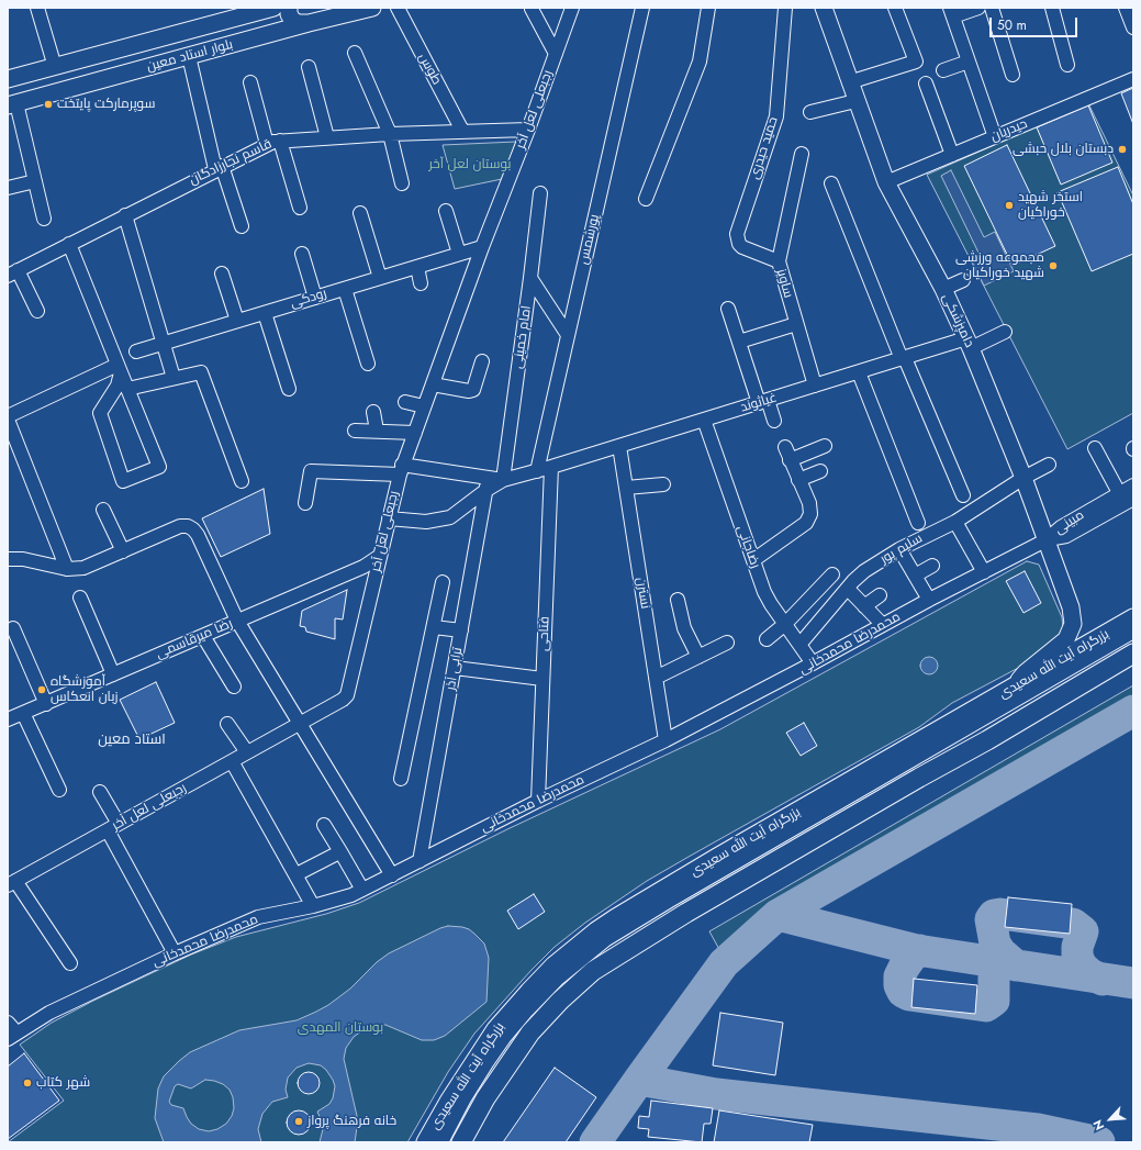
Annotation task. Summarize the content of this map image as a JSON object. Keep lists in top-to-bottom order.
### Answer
{
  "streets": {
    "highway": ["بزرگراه آیت الله سعیدی"],
    "main road": ["بلوار استاد معین", "دامپزشکی"],
    "street": [
      "طوس",
      "رجبعلی لعل آخر",
      "حیدریان",
      "حمید حیدری",
      "قاسم نجارزادگان",
      "پورشمس",
      "ساویز",
      "رودکی",
      "امام خمینی",
      "غیاثوند",
      "مبینی",
      "رضاجانی",
      "سلیم پور",
      "نسترن",
      "فتاحی",
      "رضا میرقاسمی",
      "محمدرضا محمدخانی",
      "ترابی آذر"
    ]
  },
  "crossings": [
    ["طوس", "قاسم نجارزادگان"],
    ["رجبعلی لعل آخر", "قاسم نجارزادگان"],
    ["رجبعلی لعل آخر", "رودکی"],
    ["رجبعلی لعل آخر", "غیاثوند"],
    ["رجبعلی لعل آخر", "رضا میرقاسمی"],
    ["حیدریان", "دامپزشکی"],
    ["حمید حیدری", "ساویز"],
    ["پورشمس", "غیاثوند"],
    ["ساویز", "غیاثوند"],
    ["دامپزشکی", "غیاثوند"],
    ["دامپزشکی", "مبینی"],
    ["دامپزشکی", "سلیم پور"],
    ["دامپزشکی", "محمدرضا محمدخانی"],
    ["دامپزشکی", "بزرگراه آیت الله سعیدی"],
    ["امام خمینی", "غیاثوند"],
    ["غیاثوند", "رضاجانی"],
    ["غیاثوند", "نسترن"],
    ["غیاثوند", "فتاحی"],
    ["غیاثوند", "ترابی آذر"],
    ["مبینی", "محمدرضا محمدخانی"],
    ["رضاجانی", "سلیم پور"],
    ["رضاجانی", "محمدرضا محمدخانی"],
    ["نسترن", "محمدرضا محمدخانی"],
    ["فتاحی", "محمدرضا محمدخانی"],
    ["محمدرضا محمدخانی", "ترابی آذر"]
  ],
  "districts": ["استاد معین"],
  "parks": ["بوستان لعل آخر", "بوستان المهدی"],
  "places": [
    "سوپرمارکت پایتخت",
    "دبستان بلال حبشی",
    "استخر شهید خوراکیان",
    "مجموعه ورزشی شهید خوراکیان",
    "آموزشگاه زبان انعکاس",
    "شهر کتاب",
    "خانه فرهنگ پرواز"
  ],
  "scale_bar": "50 m",
  "north": "bottom left"
}
